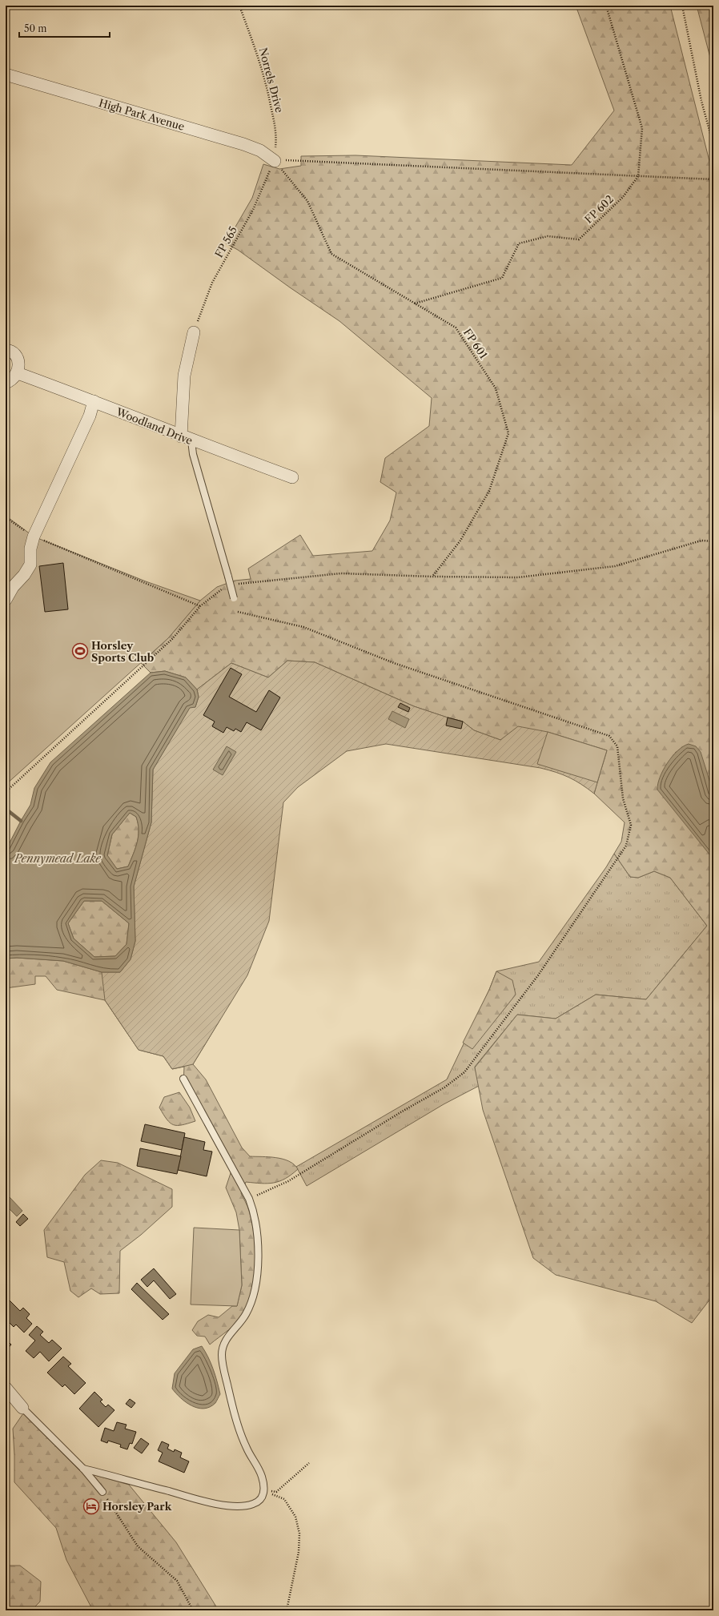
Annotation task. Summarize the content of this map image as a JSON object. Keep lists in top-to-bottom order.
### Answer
{
  "streets": {
    "street": ["High Park Avenue", "Woodland Drive"],
    "path": [
      "Norrels Drive",
      "FP 602",
      "FP 565",
      "FP 601"
    ]
  },
  "crossings": [
    ["Norrels Drive", "High Park Avenue"],
    ["Norrels Drive", "FP 565"],
    ["Norrels Drive", "FP 601"],
    ["High Park Avenue", "FP 565"],
    ["High Park Avenue", "FP 601"],
    ["FP 602", "FP 601"],
    ["FP 565", "FP 601"]
  ],
  "water": ["Pennymead Lake"],
  "places": {
    "sports": ["Horsley Sports Club"],
    "hotel": ["Horsley Park"]
  },
  "scale_bar": "50 m"
}
